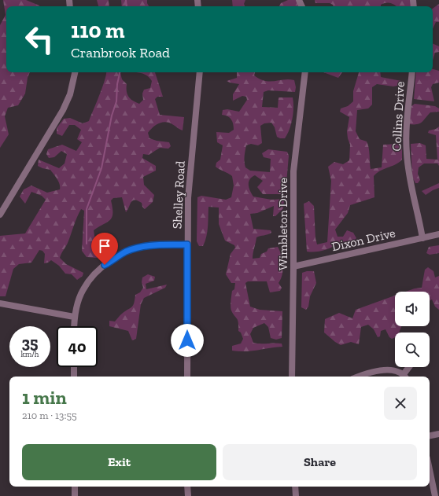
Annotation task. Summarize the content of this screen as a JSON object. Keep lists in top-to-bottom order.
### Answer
{
  "streets": {
    "street": [
      "Collins Drive",
      "Shelley Road",
      "Wimbleton Drive",
      "Dixon Drive"
    ]
  },
  "crossings": [
    ["Collins Drive", "Dixon Drive"],
    ["Wimbleton Drive", "Dixon Drive"]
  ],
  "page": {
    "turn": ["110 m", "Cranbrook Road"],
    "speed": "35 km/h",
    "limit": "40",
    "heading": ["1 min", "210 m · 13:55"],
    "buttons": ["Exit", "Share"]
  }
}
